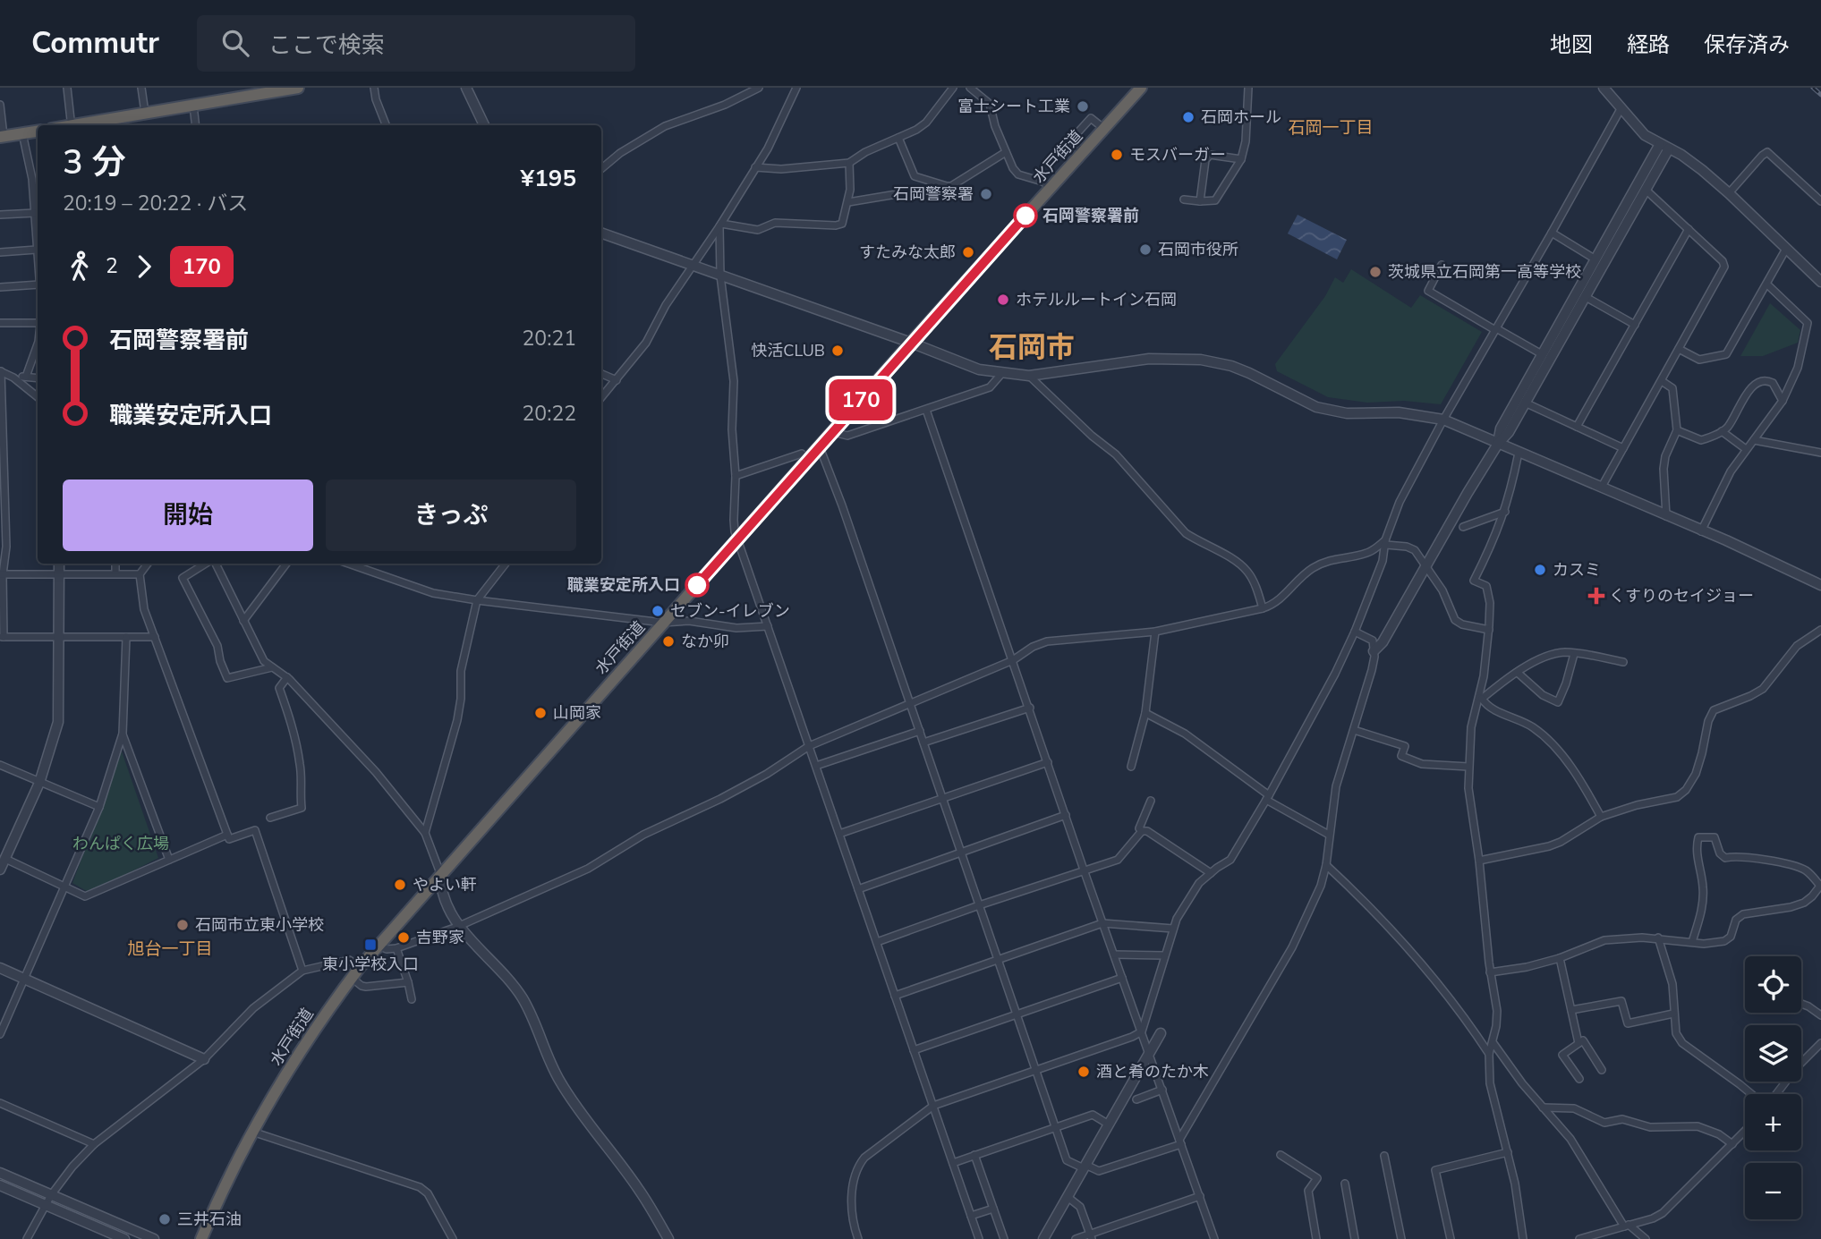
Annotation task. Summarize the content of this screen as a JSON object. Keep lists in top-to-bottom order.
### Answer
{
  "streets": {
    "highway": ["水戸街道"]
  },
  "districts": ["石岡一丁目", "石岡市", "旭台一丁目"],
  "parks": ["わんぱく広場"],
  "places": {
    "other": [
      "富士シート工業",
      "石岡ホール",
      "モスバーガー",
      "石岡警察署",
      "石岡警察署前",
      "石岡市役所",
      "すたみな太郎",
      "茨城県立石岡第一高等学校",
      "ホテルルートイン石岡",
      "快活CLUB",
      "カスミ",
      "職業安定所入口",
      "セブン-イレブン",
      "なか卯",
      "山岡家",
      "やよい軒",
      "石岡市立東小学校",
      "吉野家",
      "酒と肴のたか木",
      "三井石油"
    ],
    "health": ["くすりのセイジョー"],
    "transit": ["東小学校入口"]
  },
  "lines": ["bus line 170"],
  "page": {
    "header": "Commutr",
    "search": "ここで検索",
    "nav": ["地図", "経路", "保存済み"],
    "on_map": "170",
    "heading": ["3 分", "20:19 – 20:22 · バス", "¥195"],
    "legs": ["2", "170"],
    "list": [
      {
        "name": "石岡警察署前",
        "value": "20:21"
      },
      {
        "name": "職業安定所入口",
        "value": "20:22"
      }
    ],
    "buttons": ["開始", "きっぷ"],
    "map_buttons": ["+", "−"]
  }
}
